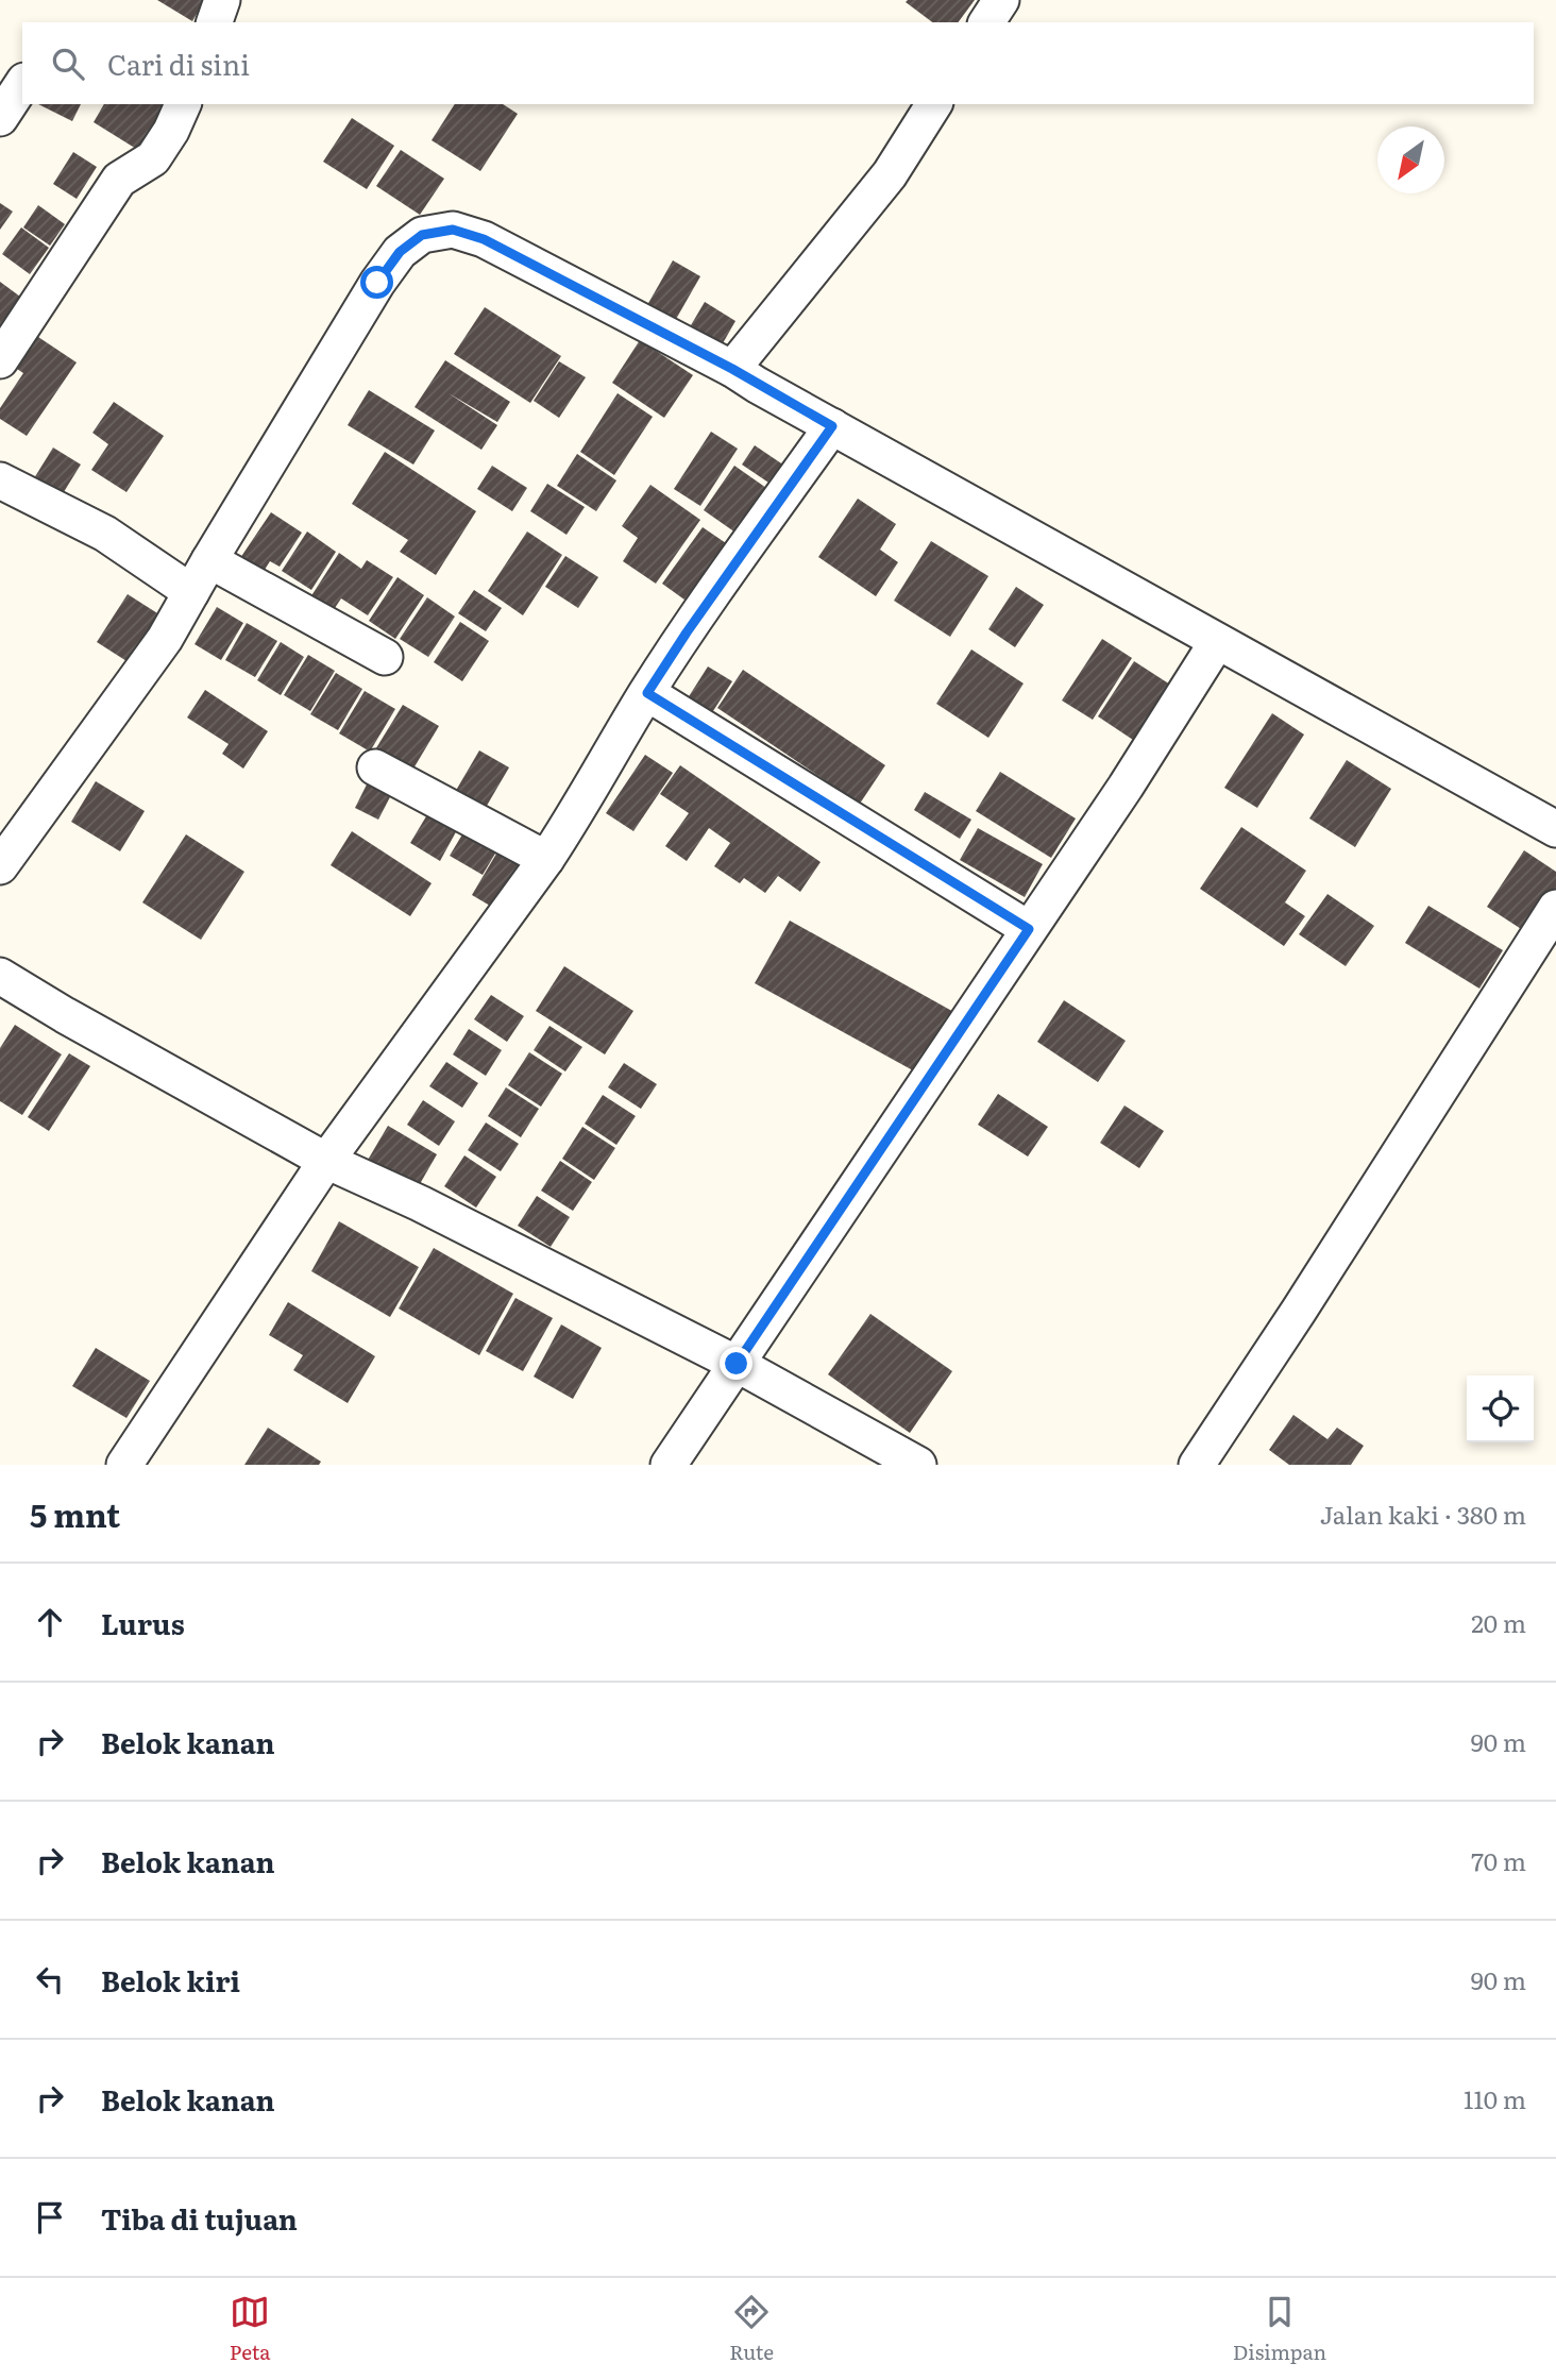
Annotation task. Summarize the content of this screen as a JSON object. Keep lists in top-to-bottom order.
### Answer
{
  "north": "bottom left",
  "page": {
    "search": "Cari di sini",
    "heading": ["5 mnt", "Jalan kaki · 380 m"],
    "list": [
      ["Lurus", "20 m"],
      ["Belok kanan", "90 m"],
      ["Belok kanan", "70 m"],
      ["Belok kiri", "90 m"],
      ["Belok kanan", "110 m"],
      "Tiba di tujuan"
    ],
    "nav": ["Peta", "Rute", "Disimpan"]
  }
}
